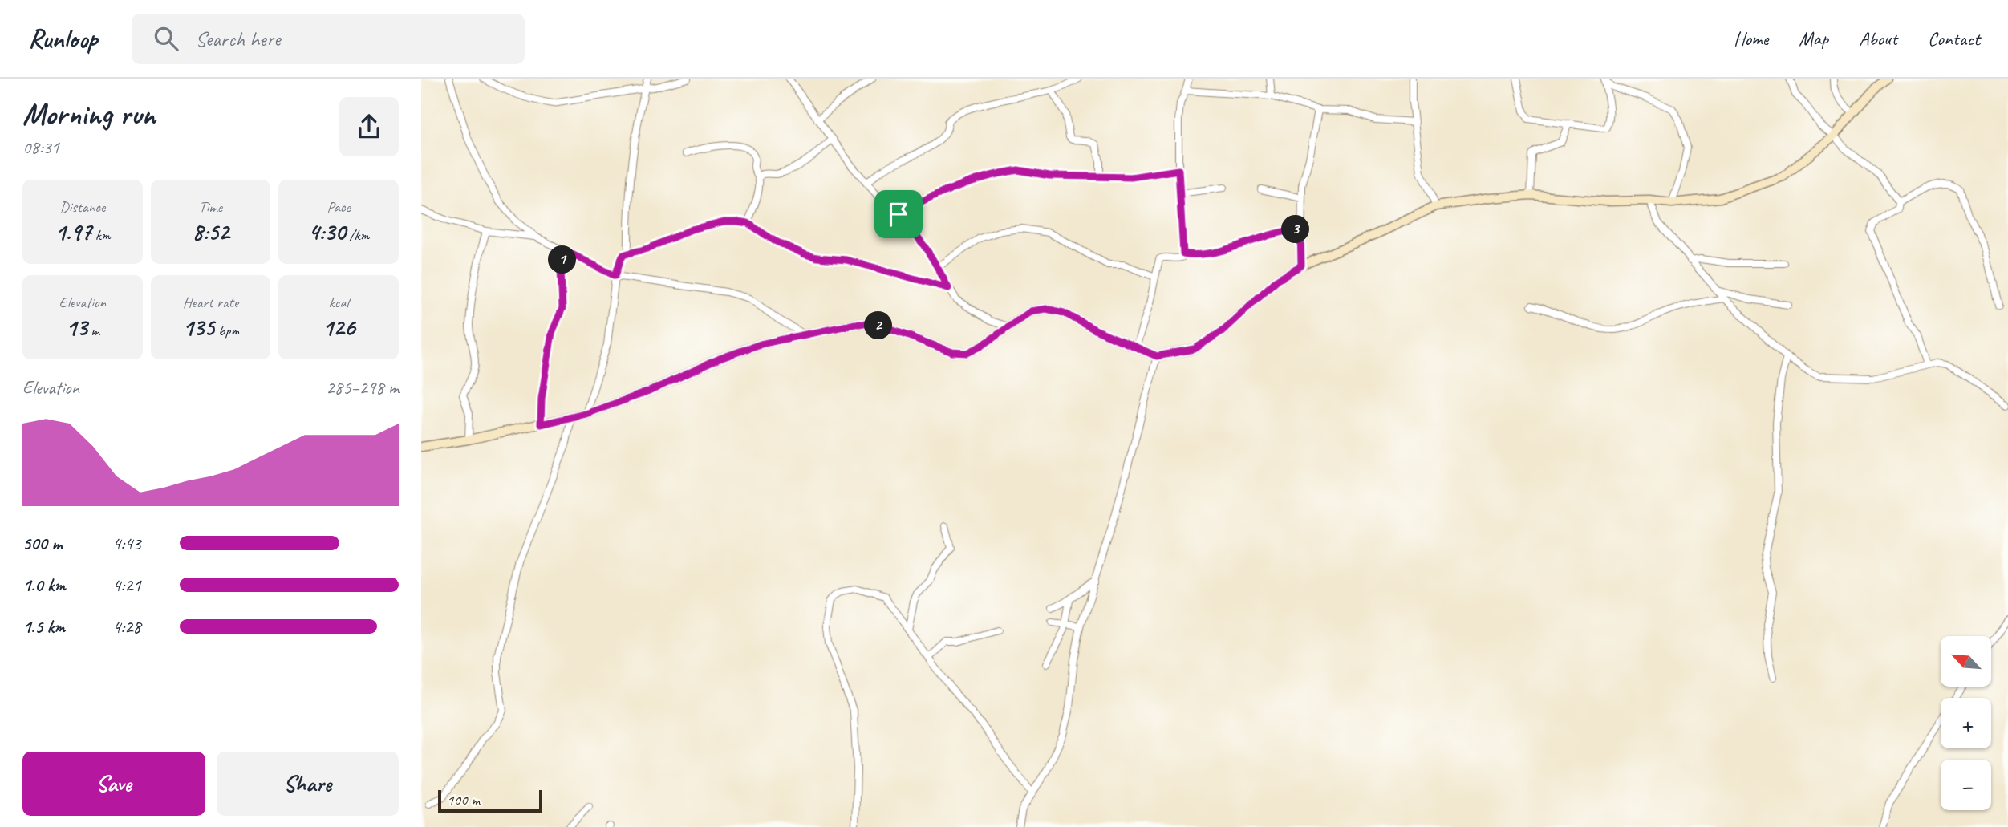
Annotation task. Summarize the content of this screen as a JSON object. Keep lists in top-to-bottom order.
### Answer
{
  "scale_bar": "100 m",
  "north": "top left",
  "page": {
    "header": "Runloop",
    "search": "Search here",
    "nav": [
      "Home",
      "Map",
      "About",
      "Contact"
    ],
    "heading": ["Morning run", "08:31"],
    "stats": [
      ["Distance", "1.97 km"],
      ["Time", "8:52"],
      ["Pace", "4:30 /km"],
      ["Elevation", "13 m"],
      ["Heart rate", "135 bpm"],
      ["kcal", "126"]
    ],
    "pins": ["3", "1", "2"],
    "chart": ["Elevation", "285–298 m"],
    "list": [
      {
        "name": "500 m",
        "note": "4:43"
      },
      {
        "name": "1.0 km",
        "note": "4:21"
      },
      {
        "name": "1.5 km",
        "note": "4:28"
      }
    ],
    "map_buttons": ["+", "−"],
    "buttons": ["Save", "Share"],
    "scale": "100 m"
  }
}
